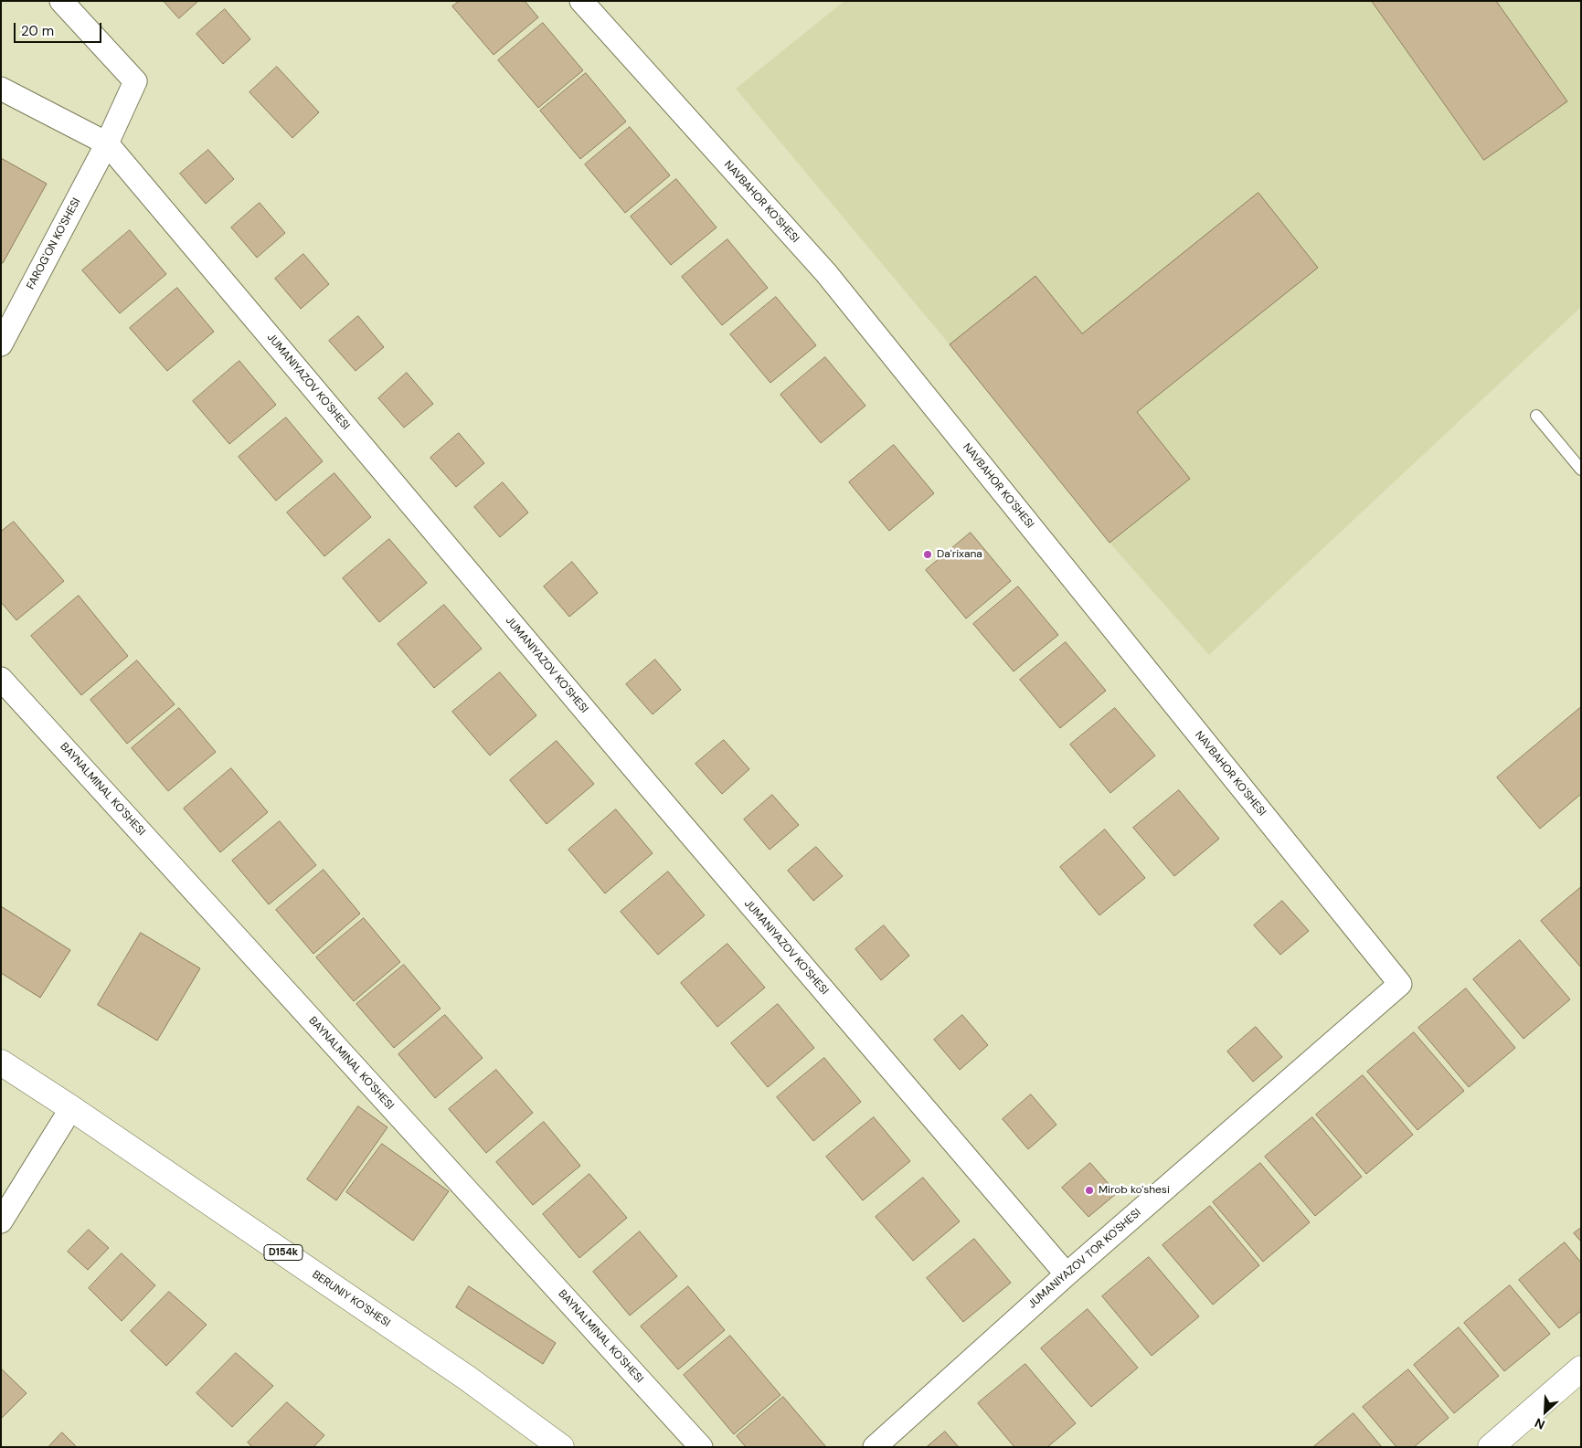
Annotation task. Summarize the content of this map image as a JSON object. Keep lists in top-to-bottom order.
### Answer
{
  "streets": {
    "main road": ["D154k", "BERUNIY KO'SHESI"],
    "street": [
      "NAVBAHOR KO'SHESI",
      "FAROG'ON KO'SHESI",
      "JUMANIYAZOV KO'SHESI",
      "BAYNALMINAL KO'SHESI",
      "JUMANIYAZOV TOR KO'SHESI"
    ]
  },
  "crossings": [
    ["NAVBAHOR KO'SHESI", "JUMANIYAZOV TOR KO'SHESI"],
    ["FAROG'ON KO'SHESI", "JUMANIYAZOV KO'SHESI"],
    ["JUMANIYAZOV KO'SHESI", "JUMANIYAZOV TOR KO'SHESI"]
  ],
  "places": ["Da'rixana", "Mirob ko'shesi"],
  "scale_bar": "20 m",
  "north": "bottom left"
}
